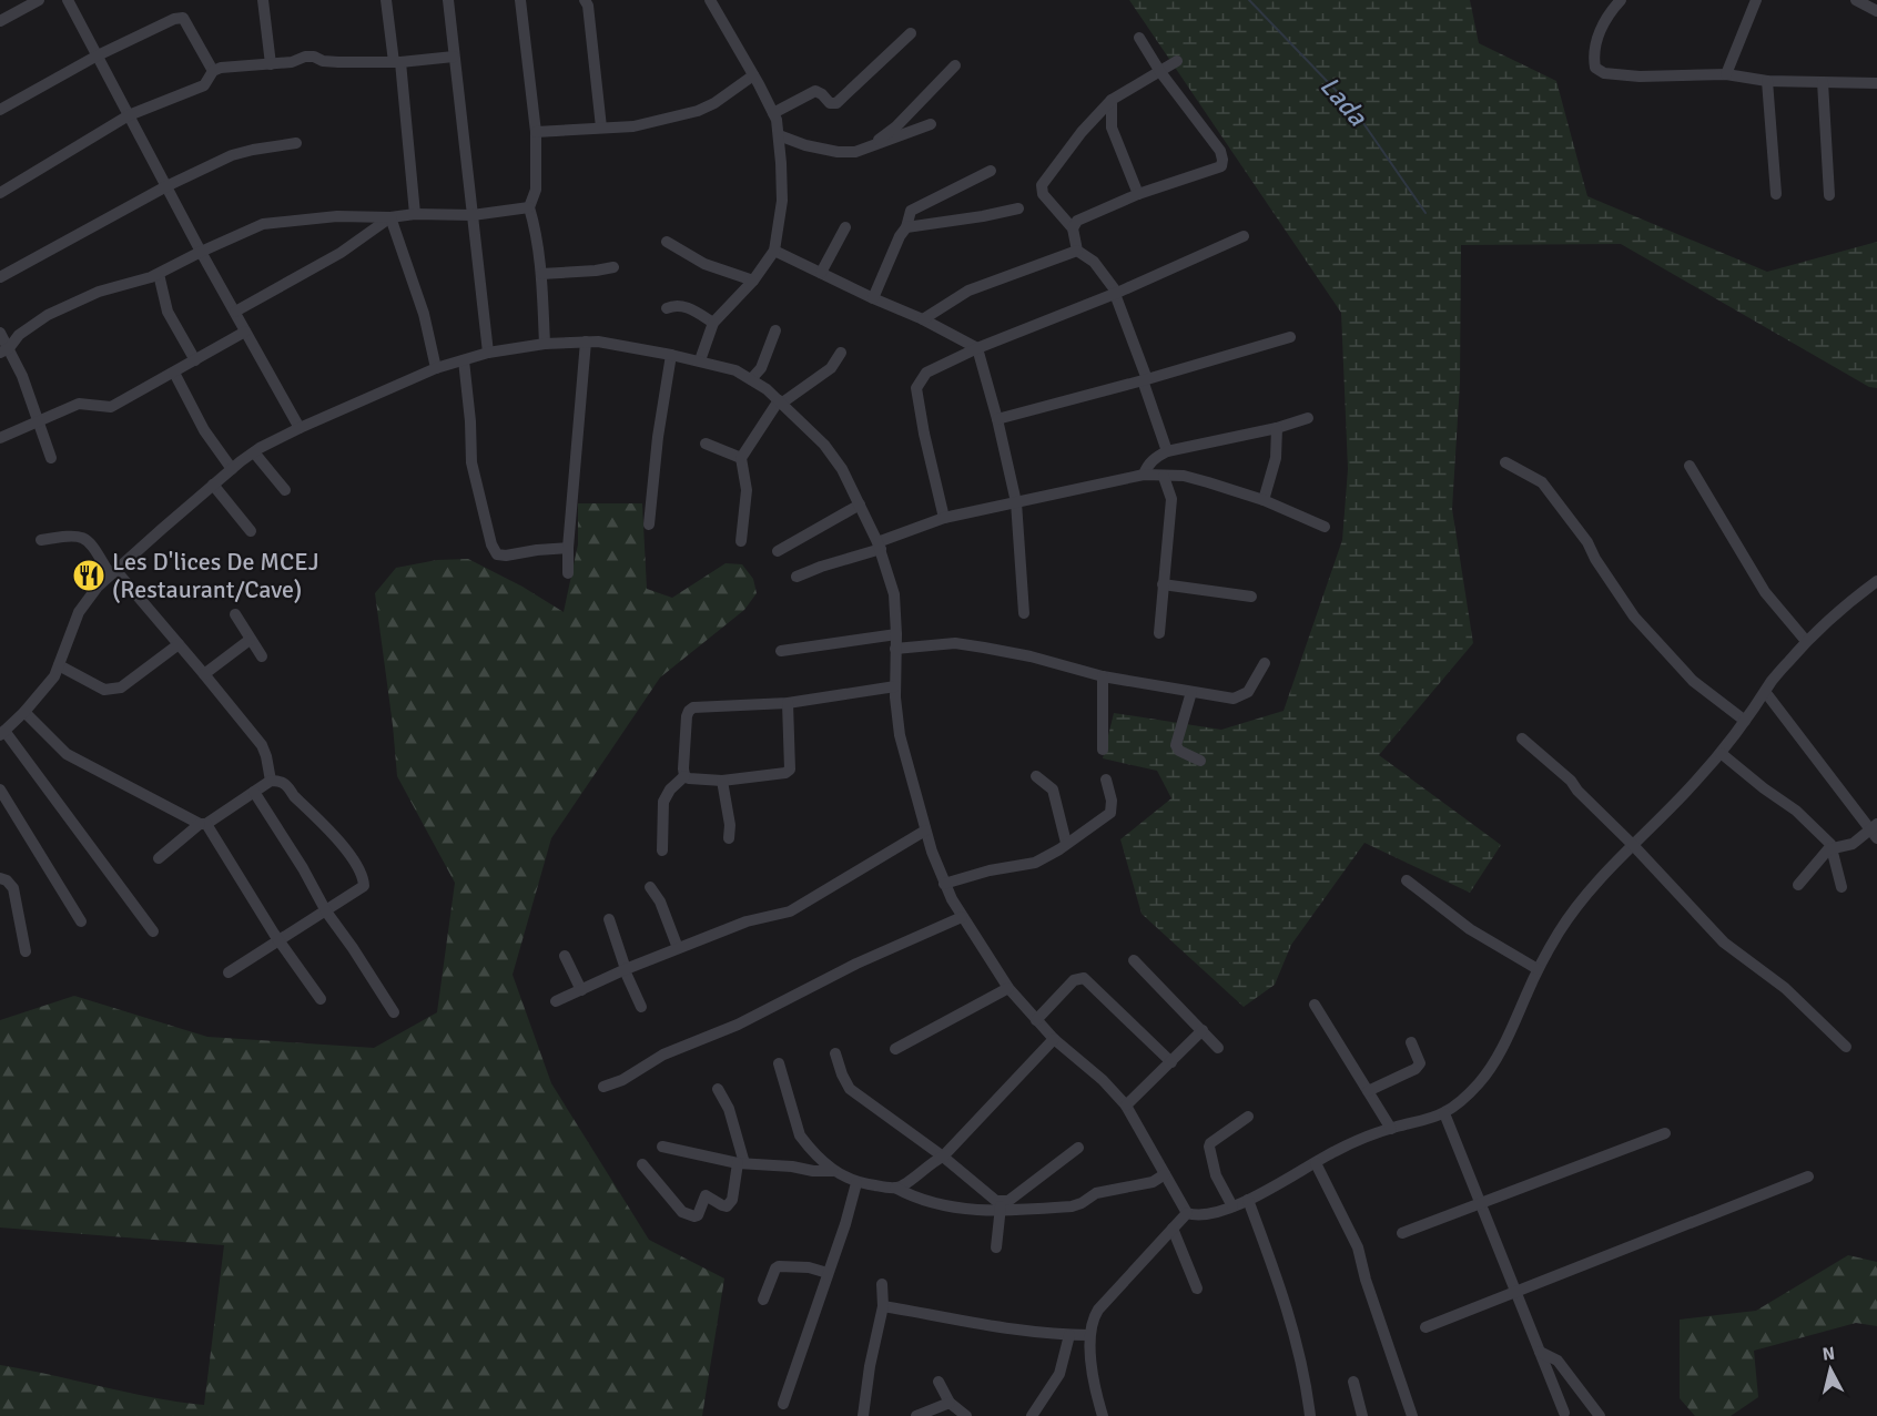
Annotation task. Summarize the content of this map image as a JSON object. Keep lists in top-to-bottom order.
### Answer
{
  "water": ["Lada"],
  "places": {
    "restaurant": ["Les D'lices De MCEJ (Restaurant/Cave)"]
  },
  "north": "top"
}
